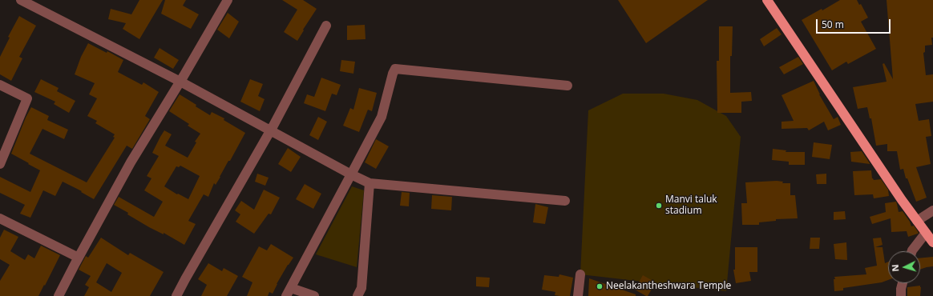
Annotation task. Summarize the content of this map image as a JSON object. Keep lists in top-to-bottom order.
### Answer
{
  "places": ["Manvi taluk stadium", "Neelakantheshwara Temple"],
  "scale_bar": "50 m",
  "north": "left"
}
